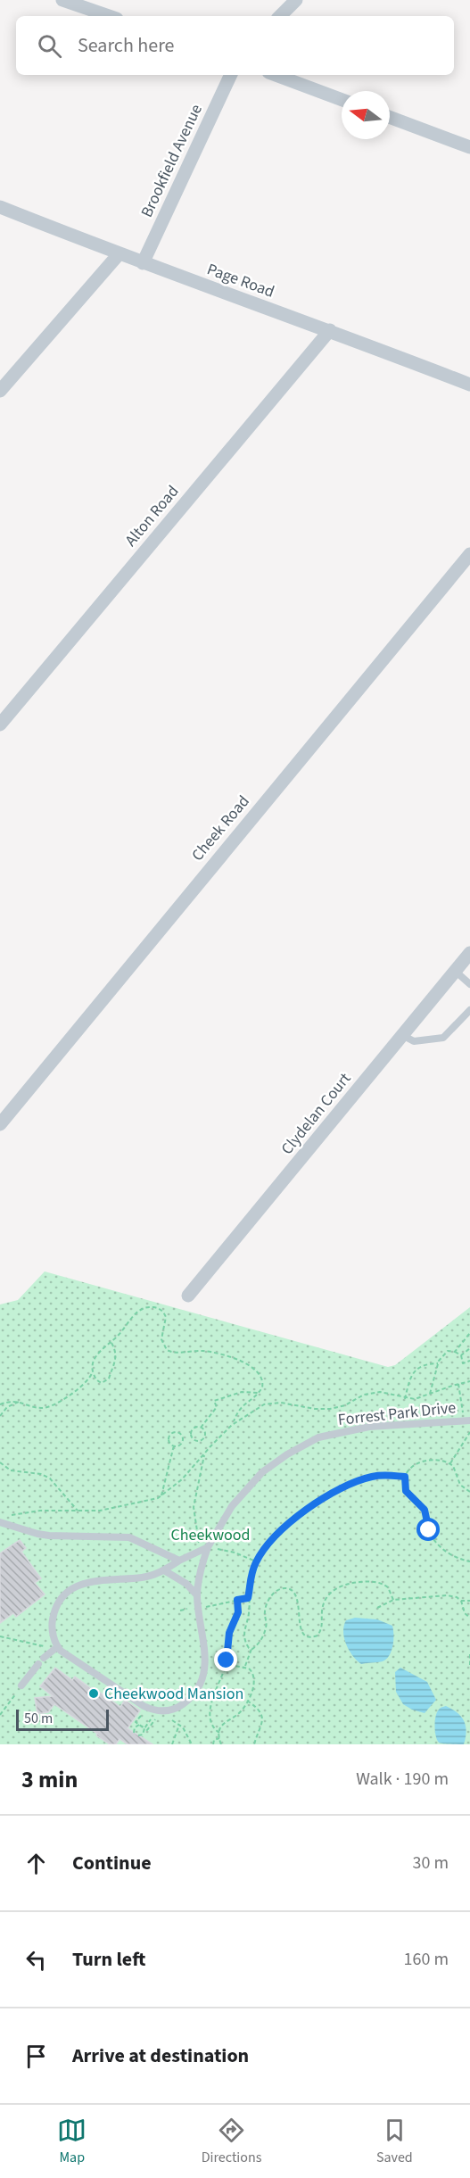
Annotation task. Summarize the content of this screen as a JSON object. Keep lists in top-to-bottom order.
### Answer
{
  "streets": {
    "street": [
      "Brookfield Avenue",
      "Page Road",
      "Alton Road",
      "Cheek Road",
      "Clydelan Court"
    ],
    "lane": ["Forrest Park Drive"]
  },
  "crossings": [
    ["Brookfield Avenue", "Page Road"],
    ["Page Road", "Alton Road"]
  ],
  "parks": ["Cheekwood"],
  "places": ["Cheekwood Mansion"],
  "scale_bar": "50 m",
  "north": "left",
  "page": {
    "search": "Search here",
    "scale": "50 m",
    "heading": ["3 min", "Walk · 190 m"],
    "list": [
      ["Continue", "30 m"],
      ["Turn left", "160 m"],
      "Arrive at destination"
    ],
    "nav": ["Map", "Directions", "Saved"]
  }
}
